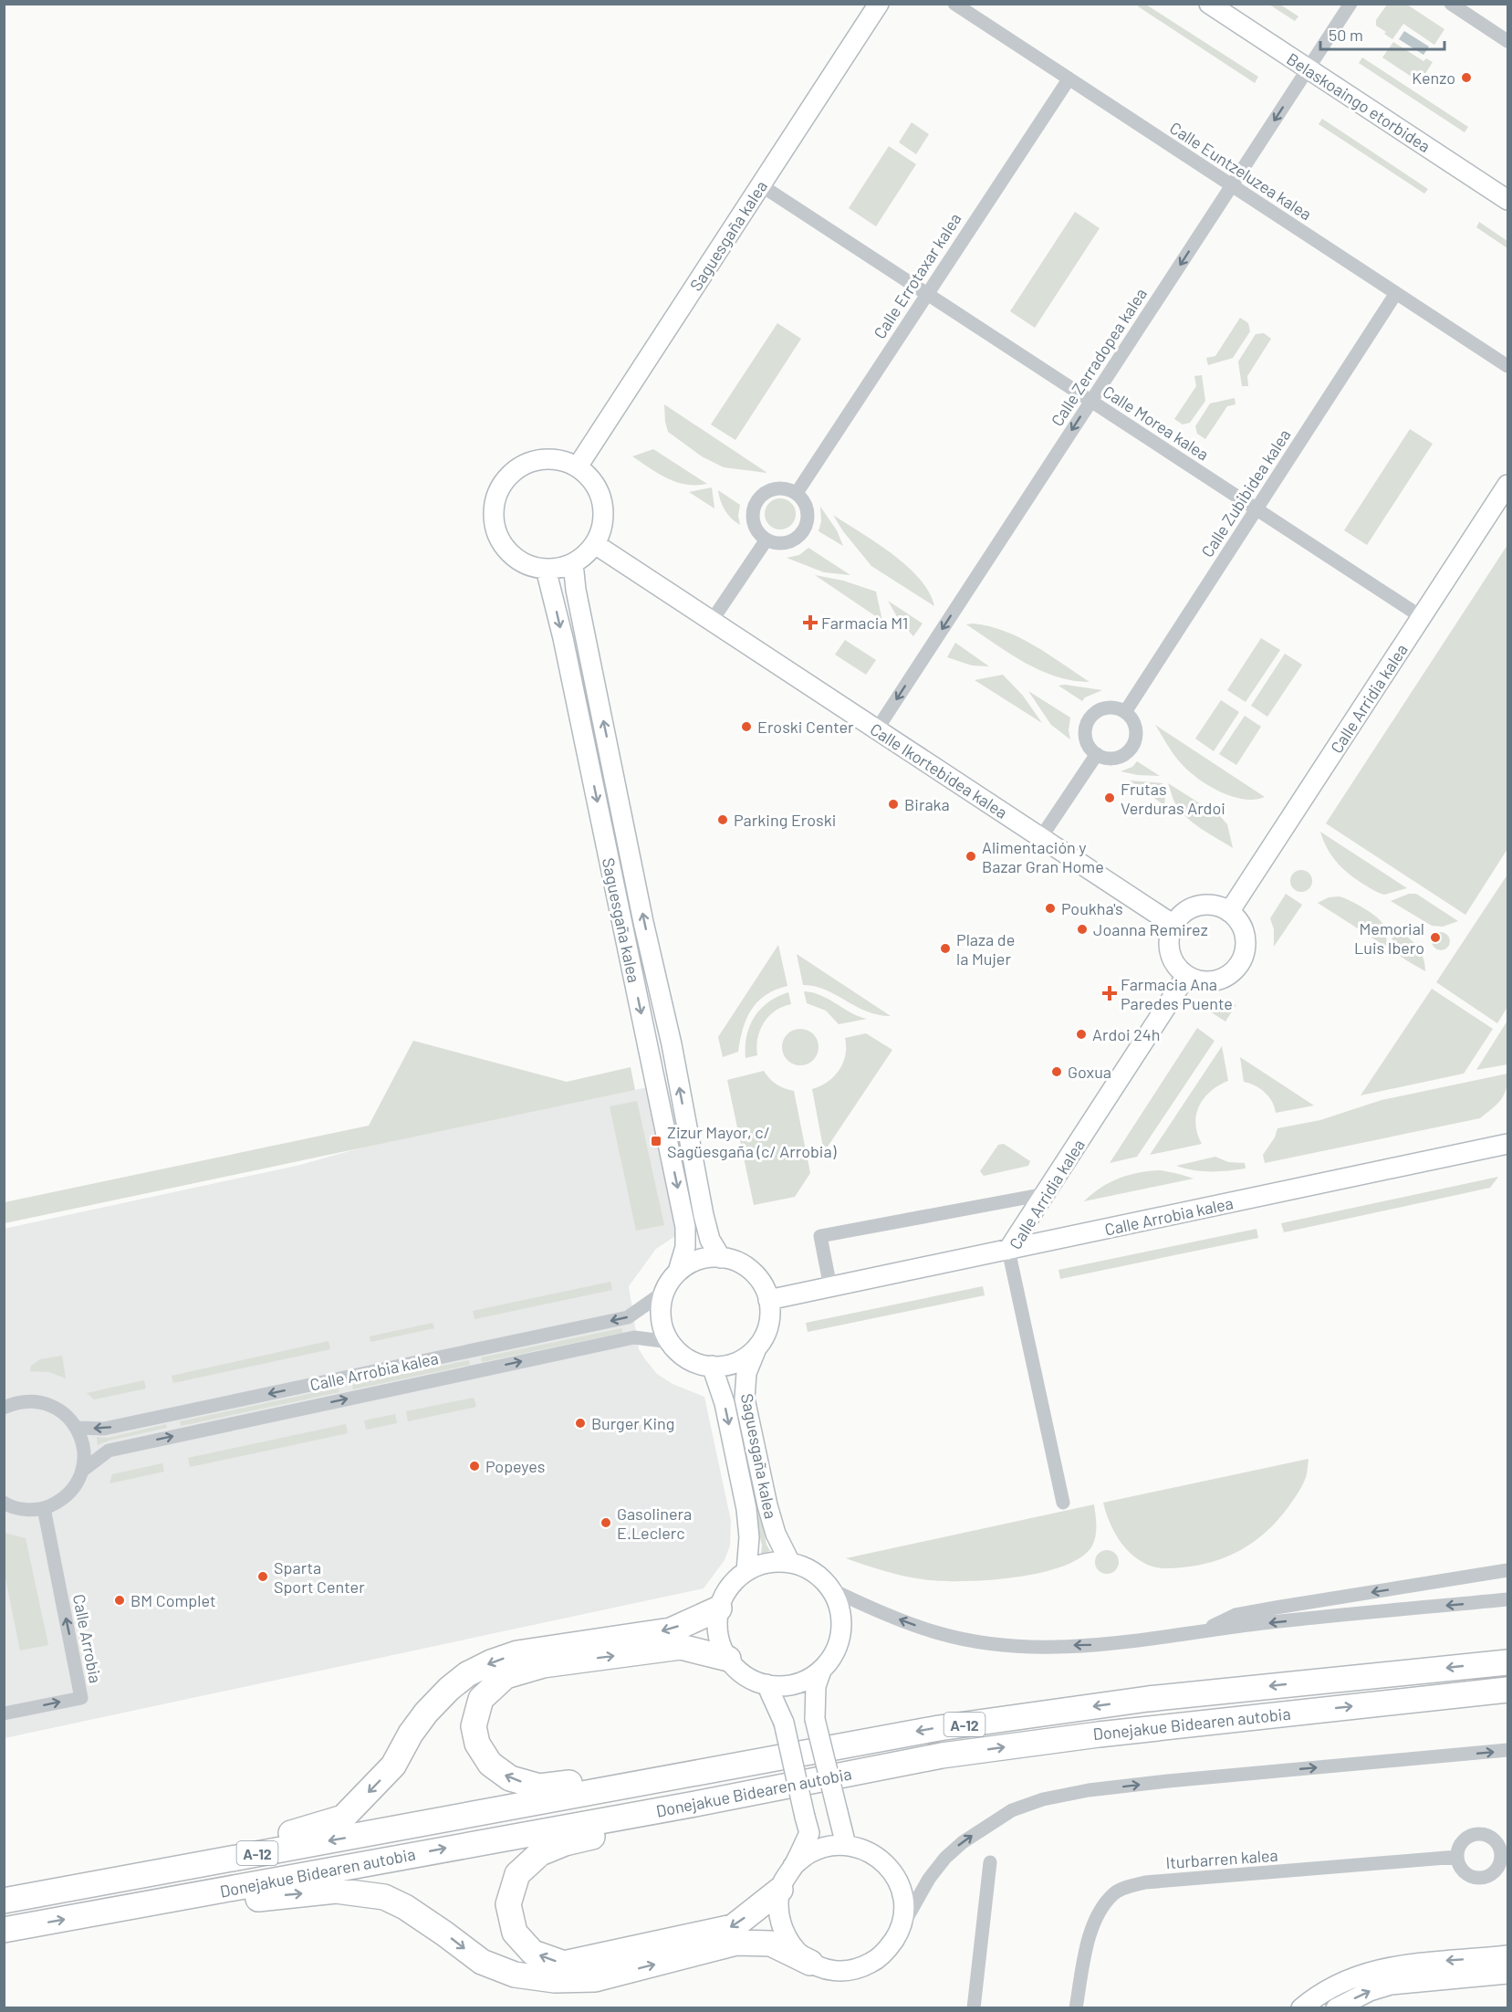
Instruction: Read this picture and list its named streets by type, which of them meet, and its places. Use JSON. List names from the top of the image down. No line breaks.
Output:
{"streets":{"highway":["Donejakue Bidearen autobia","A-12"],"street":["Belaskoaingo etorbidea","Calle Euntzeluzea kalea","Saguesgaña kalea","Calle Errotaxar kalea","Calle Zerradopea kalea","Calle Morea kalea","Calle Zubibidea kalea","Calle Arridia kalea","Calle Ikortebidea kalea","Calle Arrobia kalea","Calle Arrobia","Iturbarren kalea"]},"crossings":[["Belaskoaingo etorbidea","Calle Zerradopea kalea"],["Calle Euntzeluzea kalea","Calle Errotaxar kalea"],["Calle Euntzeluzea kalea","Calle Zerradopea kalea"],["Calle Euntzeluzea kalea","Calle Zubibidea kalea"],["Saguesgaña kalea","Calle Morea kalea"],["Saguesgaña kalea","Calle Ikortebidea kalea"],["Saguesgaña kalea","Calle Arrobia kalea"],["Calle Errotaxar kalea","Calle Morea kalea"],["Calle Zerradopea kalea","Calle Morea kalea"],["Calle Zerradopea kalea","Calle Ikortebidea kalea"],["Calle Morea kalea","Calle Zubibidea kalea"],["Calle Morea kalea","Calle Arridia kalea"],["Calle Arridia kalea","Calle Ikortebidea kalea"],["Calle Arridia kalea","Calle Arrobia kalea"]],"one_way":["Calle Zerradopea kalea"],"places":{"other":["Kenzo","Eroski Center","Frutas Verduras Ardoi","Biraka","Parking Eroski","Alimentación y Bazar Gran Home","Poukha's","Joanna Remirez","Memorial Luis Ibero","Plaza de la Mujer","Ardoi 24h","Goxua","Burger King","Popeyes","Gasolinera E.Leclerc","Sparta Sport Center","BM Complet"],"health":["Farmacia M1","Farmacia Ana Paredes Puente"],"transit":["Zizur Mayor, c/ Sagüesgaña (c/ Arrobia)"]},"scale_bar":"50 m"}
